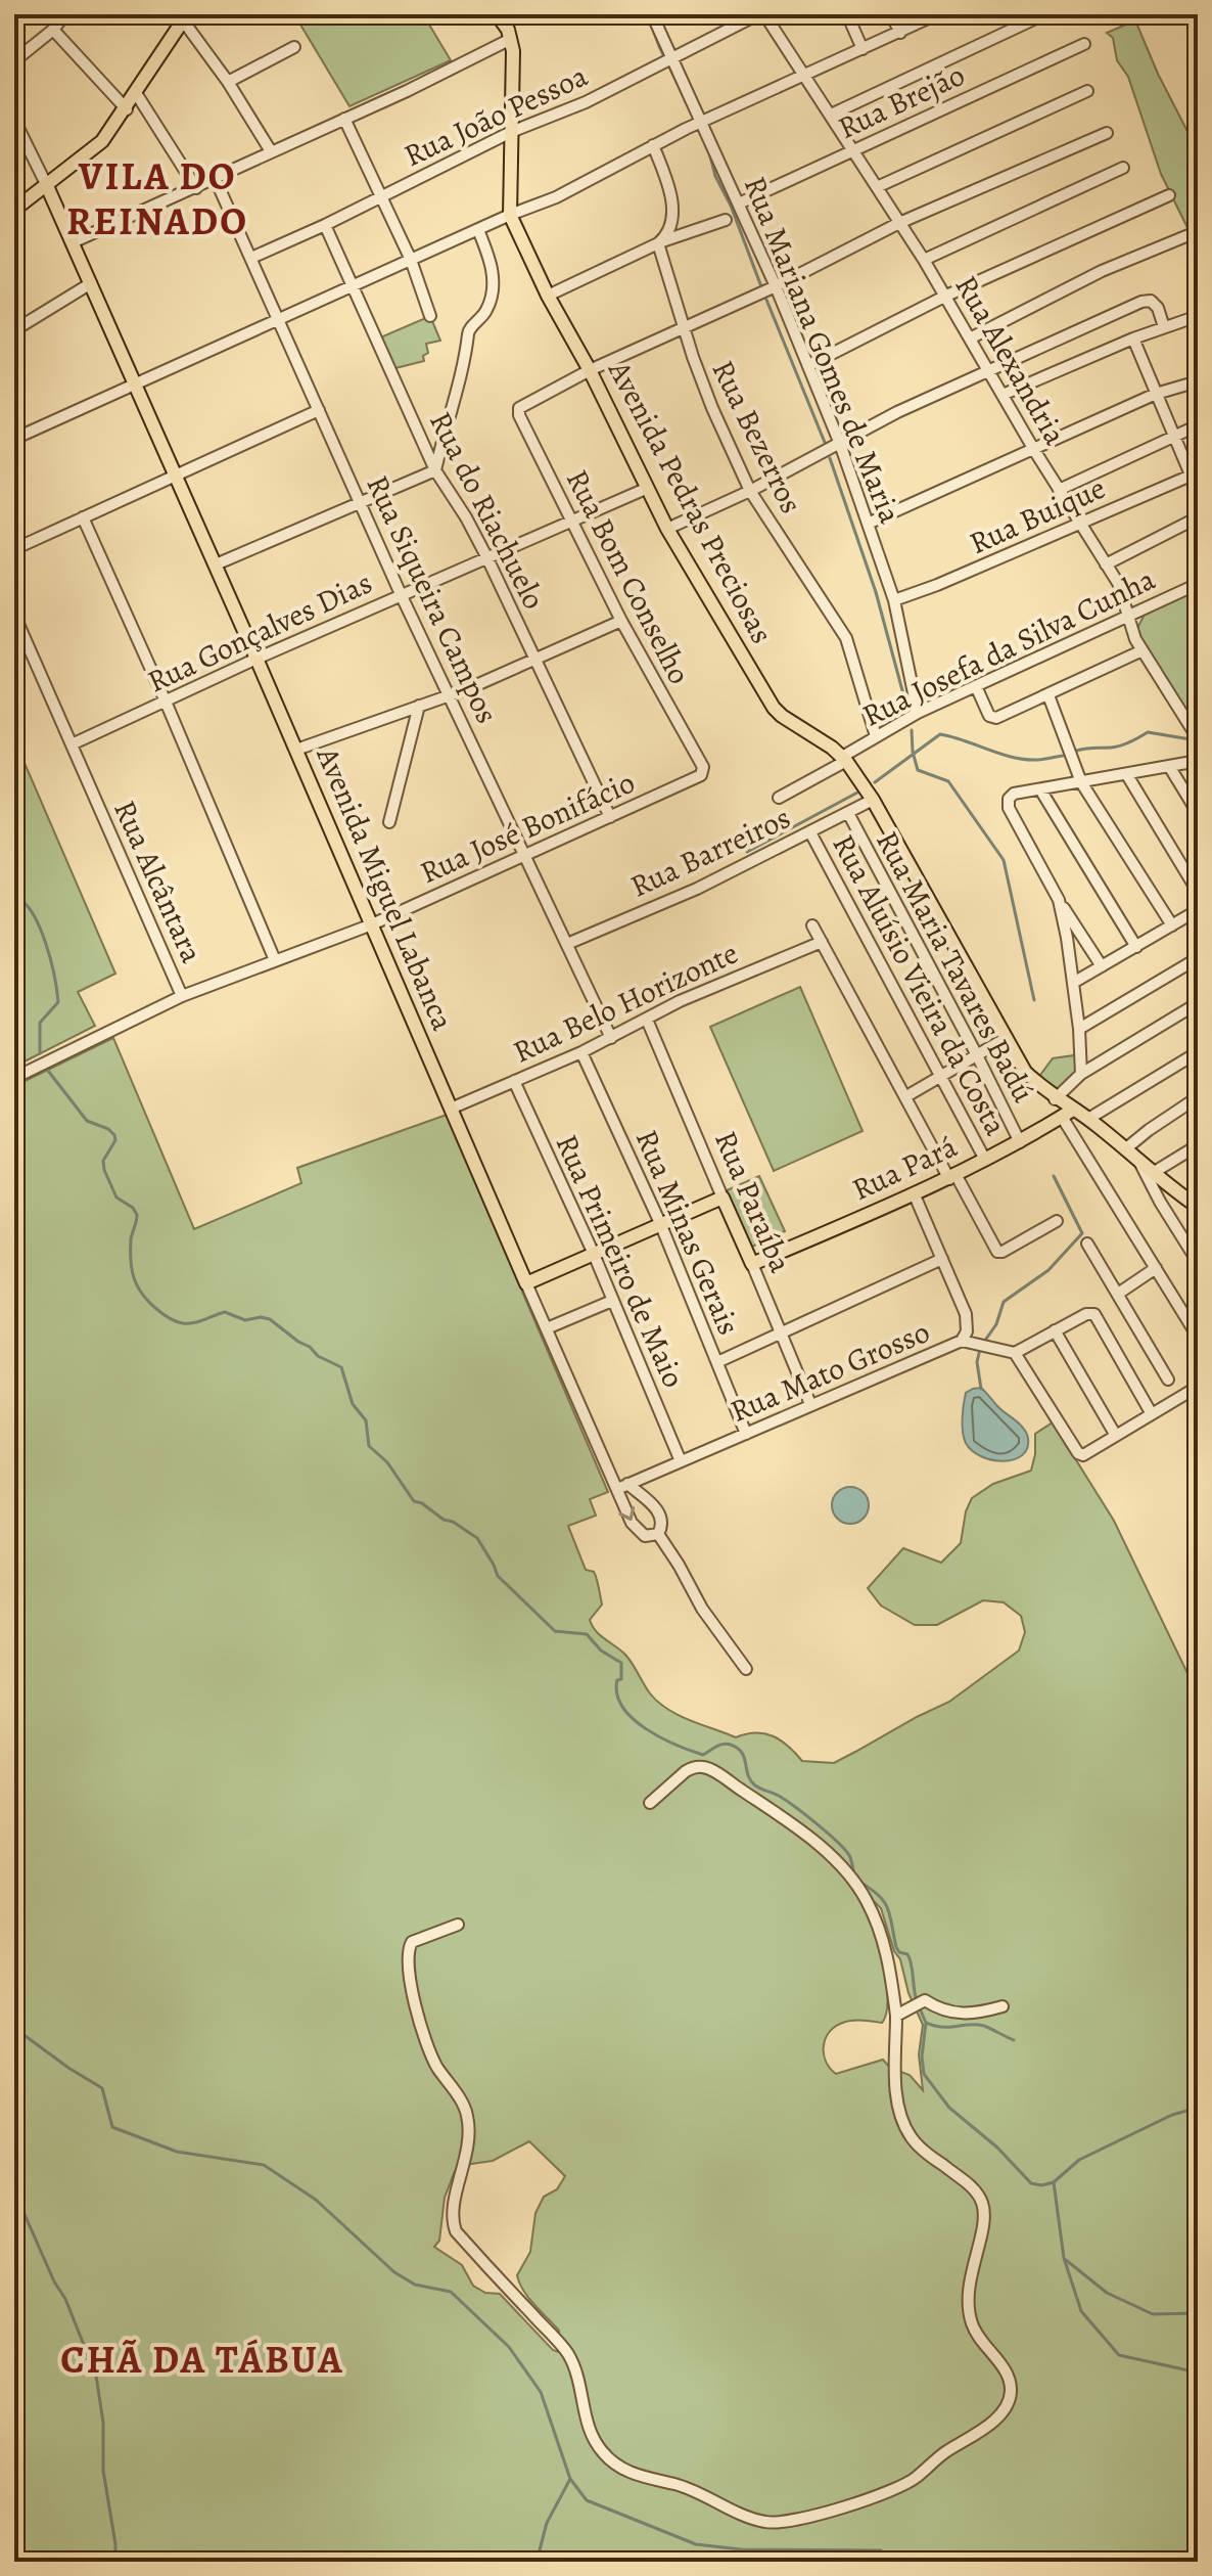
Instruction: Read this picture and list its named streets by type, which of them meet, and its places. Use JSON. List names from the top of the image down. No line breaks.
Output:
{"streets":{"main road":["Avenida Pedras Preciosas","Avenida Miguel Labanca","Rua Pará","Rua Paraíba"],"street":["Rua Brejão","Rua João Pessoa","Rua Mariana Gomes de Maria","Rua Alexandria","Rua Bezerros","Rua do Riachuelo","Rua Buique","Rua Bom Conselho","Rua Siqueira Campos","Rua Gonçalves Dias","Rua Josefa da Silva Cunha","Rua José Bonifácio","Rua Barreiros","Rua Alcântara","Rua Maria Tavares Badú","Rua Aluísio Vieira da Costa","Rua Belo Horizonte","Rua Minas Gerais","Rua Primeiro de Maio","Rua Mato Grosso"]},"crossings":[["Rua Brejão","Rua Mariana Gomes de Maria"],["Rua Brejão","Rua Alexandria"],["Rua João Pessoa","Rua Mariana Gomes de Maria"],["Rua João Pessoa","Rua do Riachuelo"],["Rua João Pessoa","Rua Siqueira Campos"],["Rua Mariana Gomes de Maria","Rua Buique"],["Rua Mariana Gomes de Maria","Rua Josefa da Silva Cunha"],["Rua Alexandria","Rua Buique"],["Rua Alexandria","Rua Josefa da Silva Cunha"],["Rua Bezerros","Rua Josefa da Silva Cunha"],["Avenida Pedras Preciosas","Rua Bom Conselho"],["Avenida Pedras Preciosas","Rua Gonçalves Dias"],["Avenida Pedras Preciosas","Rua Josefa da Silva Cunha"],["Avenida Pedras Preciosas","Rua Barreiros"],["Avenida Pedras Preciosas","Rua Pará"],["Rua do Riachuelo","Rua Gonçalves Dias"],["Rua do Riachuelo","Rua José Bonifácio"],["Rua Bom Conselho","Rua Gonçalves Dias"],["Rua Bom Conselho","Rua José Bonifácio"],["Rua Siqueira Campos","Rua Gonçalves Dias"],["Rua Siqueira Campos","Rua José Bonifácio"],["Rua Siqueira Campos","Rua Barreiros"],["Rua Siqueira Campos","Rua Belo Horizonte"],["Rua Gonçalves Dias","Rua Alcântara"],["Rua Gonçalves Dias","Avenida Miguel Labanca"],["Rua José Bonifácio","Rua Alcântara"],["Rua José Bonifácio","Avenida Miguel Labanca"],["Rua Barreiros","Rua Maria Tavares Badú"],["Rua Barreiros","Rua Aluísio Vieira da Costa"],["Avenida Miguel Labanca","Rua Belo Horizonte"],["Avenida Miguel Labanca","Rua Mato Grosso"],["Rua Maria Tavares Badú","Rua Pará"],["Rua Aluísio Vieira da Costa","Rua Pará"],["Rua Belo Horizonte","Rua Paraíba"],["Rua Belo Horizonte","Rua Minas Gerais"],["Rua Belo Horizonte","Rua Primeiro de Maio"],["Rua Pará","Rua Paraíba"],["Rua Pará","Rua Mato Grosso"],["Rua Paraíba","Rua Mato Grosso"],["Rua Minas Gerais","Rua Mato Grosso"],["Rua Primeiro de Maio","Rua Mato Grosso"]],"districts":["VILA DO REINADO","CHÃ DA TÁBUA"]}
